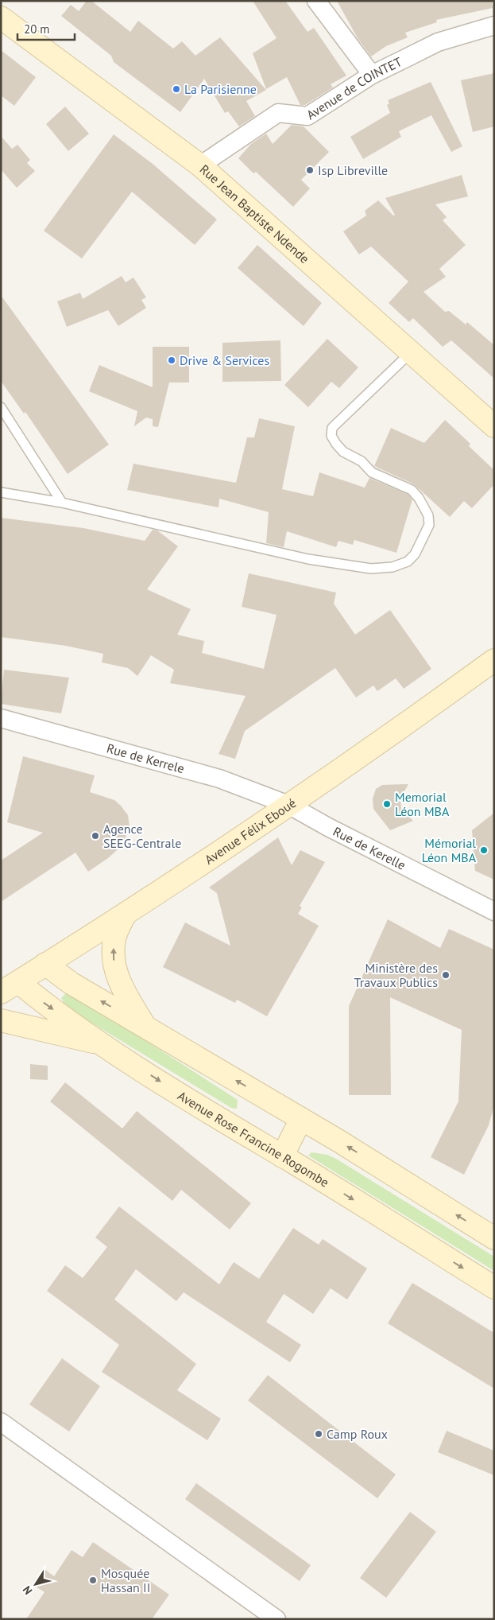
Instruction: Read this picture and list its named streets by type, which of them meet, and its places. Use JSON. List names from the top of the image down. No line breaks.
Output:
{"streets":{"main road":["Rue Jean Baptiste Ndende","Avenue Félix Eboué","Avenue Rose Francine Rogombe"],"street":["Avenue de COINTET","Rue de Kerrele","Rue de Kerelle"]},"crossings":[["Avenue de COINTET","Rue Jean Baptiste Ndende"],["Rue de Kerrele","Avenue Félix Eboué"],["Rue de Kerrele","Rue de Kerelle"],["Avenue Félix Eboué","Rue de Kerelle"],["Avenue Félix Eboué","Avenue Rose Francine Rogombe"]],"places":["La Parisienne","Isp Libreville","Drive & Services","Memorial Léon MBA","Agence SEEG-Centrale","Mémorial Léon MBA","Ministère des Travaux Publics","Camp Roux","Mosquée Hassan II"],"scale_bar":"20 m","north":"bottom left"}
